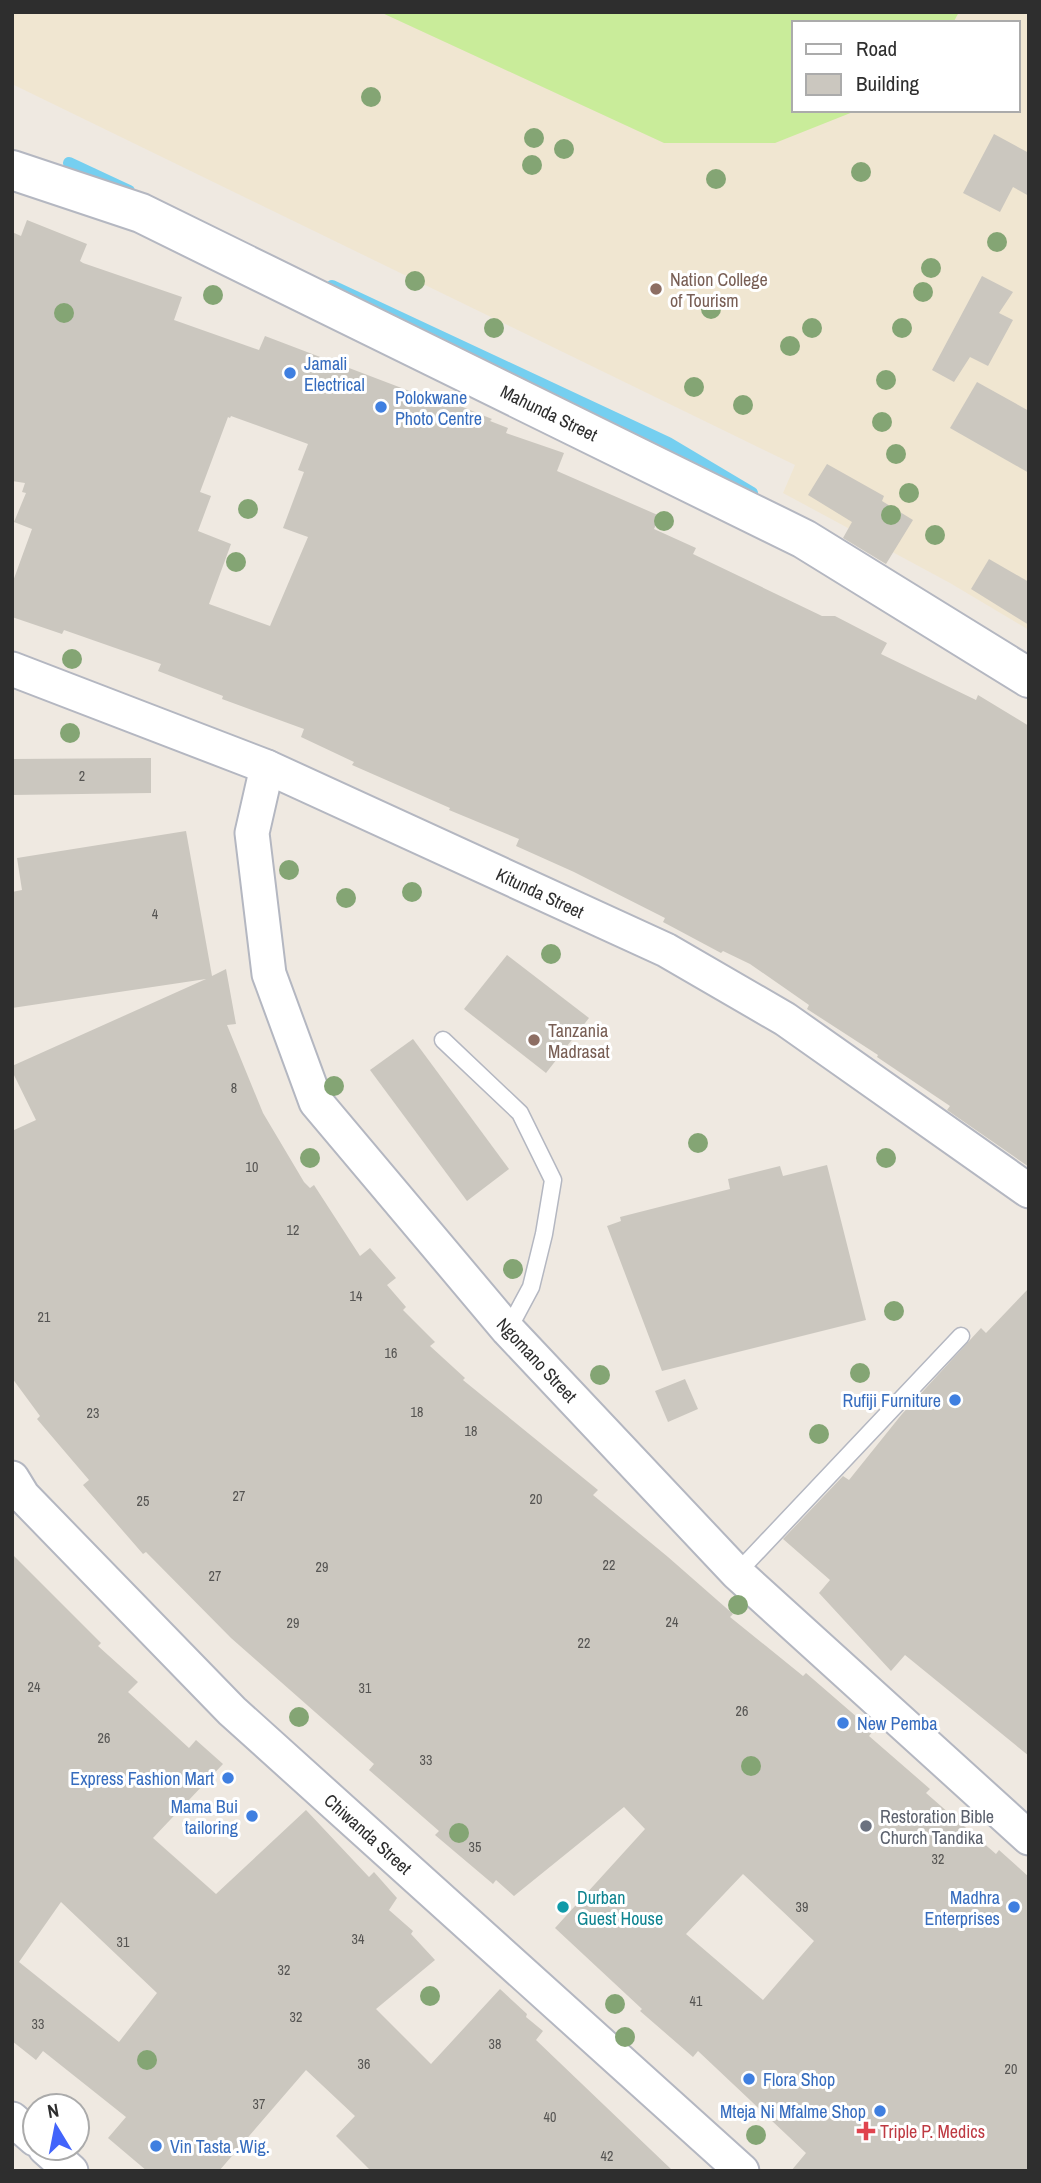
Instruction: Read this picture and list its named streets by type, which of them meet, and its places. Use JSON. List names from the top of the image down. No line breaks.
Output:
{"streets":{"street":["Mahunda Street","Kitunda Street","Ngomano Street","Chiwanda Street"]},"crossings":[["Kitunda Street","Ngomano Street"]],"places":{"other":["Nation College of Tourism","Jamali Electrical","Polokwane Photo Centre","Tanzania Madrasat","Rufiji Furniture","New Pemba","Express Fashion Mart","Mama Bui tailoring","Restoration Bible Church Tandika","Durban Guest House","Madhra Enterprises","Flora Shop","Mteja Ni Mfalme Shop","Vin Tasta .Wig."],"health":["Triple P. Medics"]},"house_numbers":["2","4","8","10","12","14","21","16","18","23","18","27","20","25","22","29","27","24","29","22","24","31","26","26","33","35","32","39","34","31","32","41","32","33","38","36","20","37","40","42"],"legend":["Road","Building"],"north":"top"}
